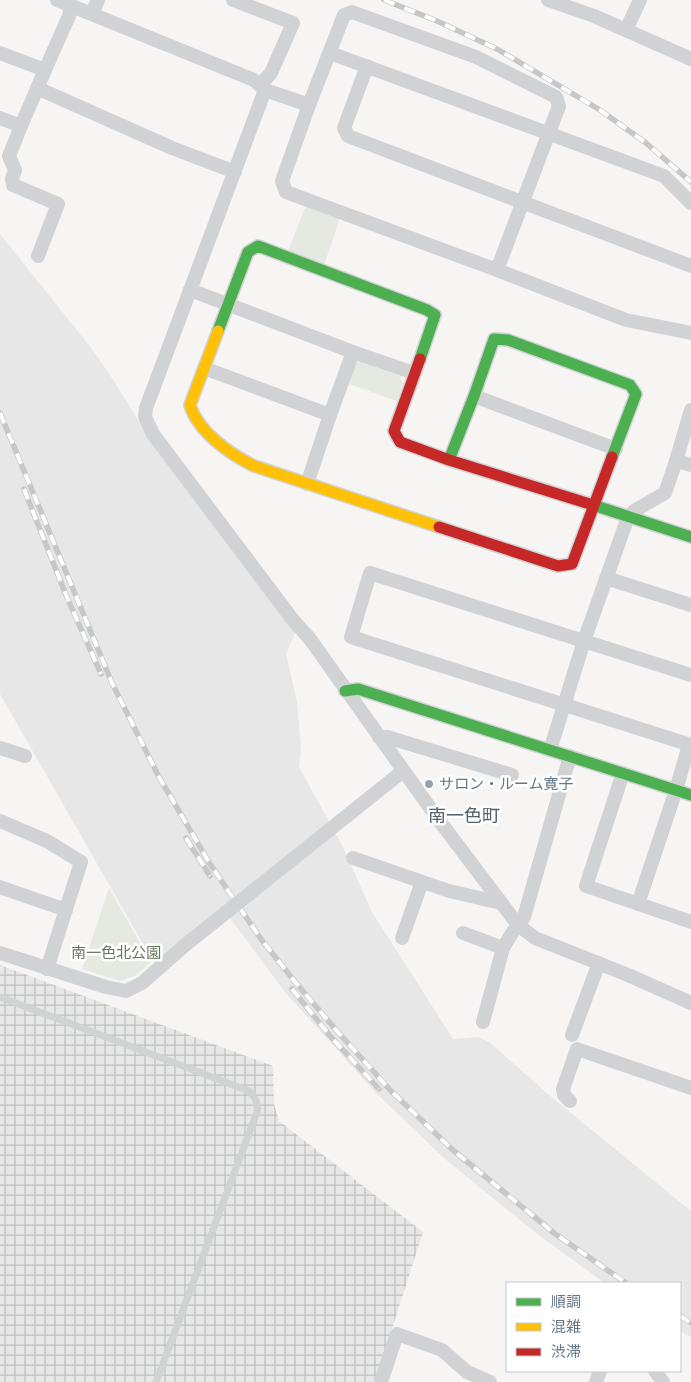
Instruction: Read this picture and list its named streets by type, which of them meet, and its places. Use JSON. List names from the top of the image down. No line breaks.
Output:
{"districts":["南一色町"],"parks":["南一色北公園"],"places":["サロン・ルーム寛子"],"legend":["順調","混雑","渋滞"]}
